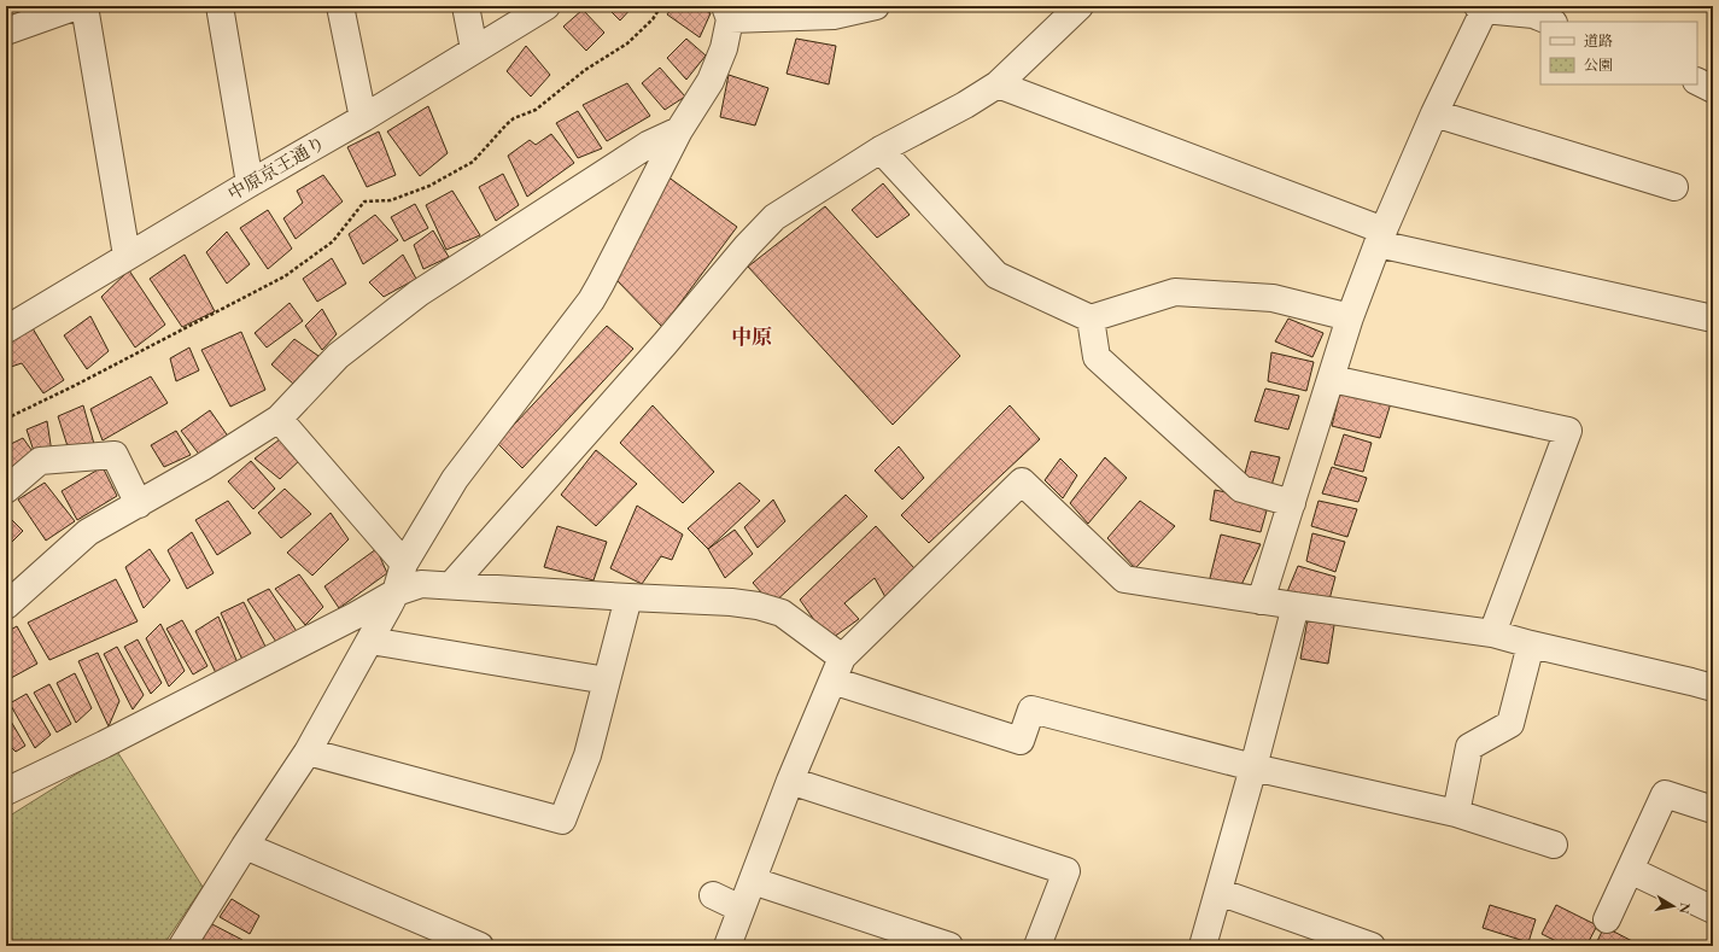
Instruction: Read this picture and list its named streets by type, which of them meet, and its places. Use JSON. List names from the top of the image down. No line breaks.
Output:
{"streets":{"street":["中原京王通り"]},"districts":["中原"],"legend":["道路","公園"],"north":"right"}
